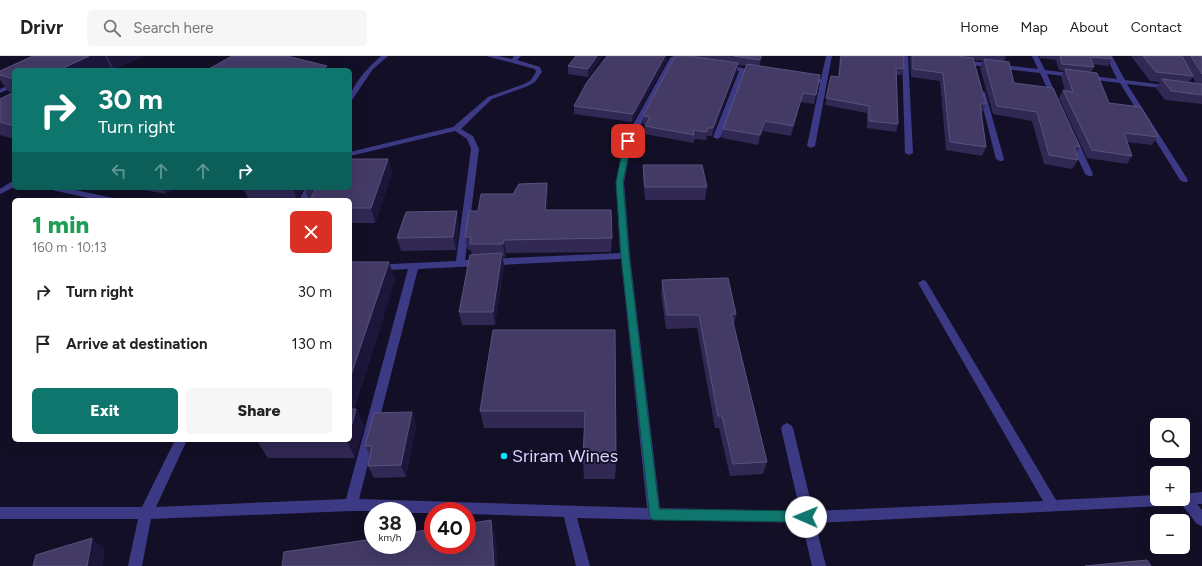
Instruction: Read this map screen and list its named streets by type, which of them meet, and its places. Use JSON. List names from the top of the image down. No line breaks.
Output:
{"places":["Sriram Wines"],"page":{"header":"Drivr","search":"Search here","nav":["Home","Map","About","Contact"],"turn":["30 m","Turn right"],"heading":["1 min","160 m · 10:13"],"list":[{"name":"Turn right","value":"30 m"},{"name":"Arrive at destination","value":"130 m"}],"buttons":["Exit","Share"],"map_buttons":["+","−"],"speed":"38 km/h","limit":"40"}}
